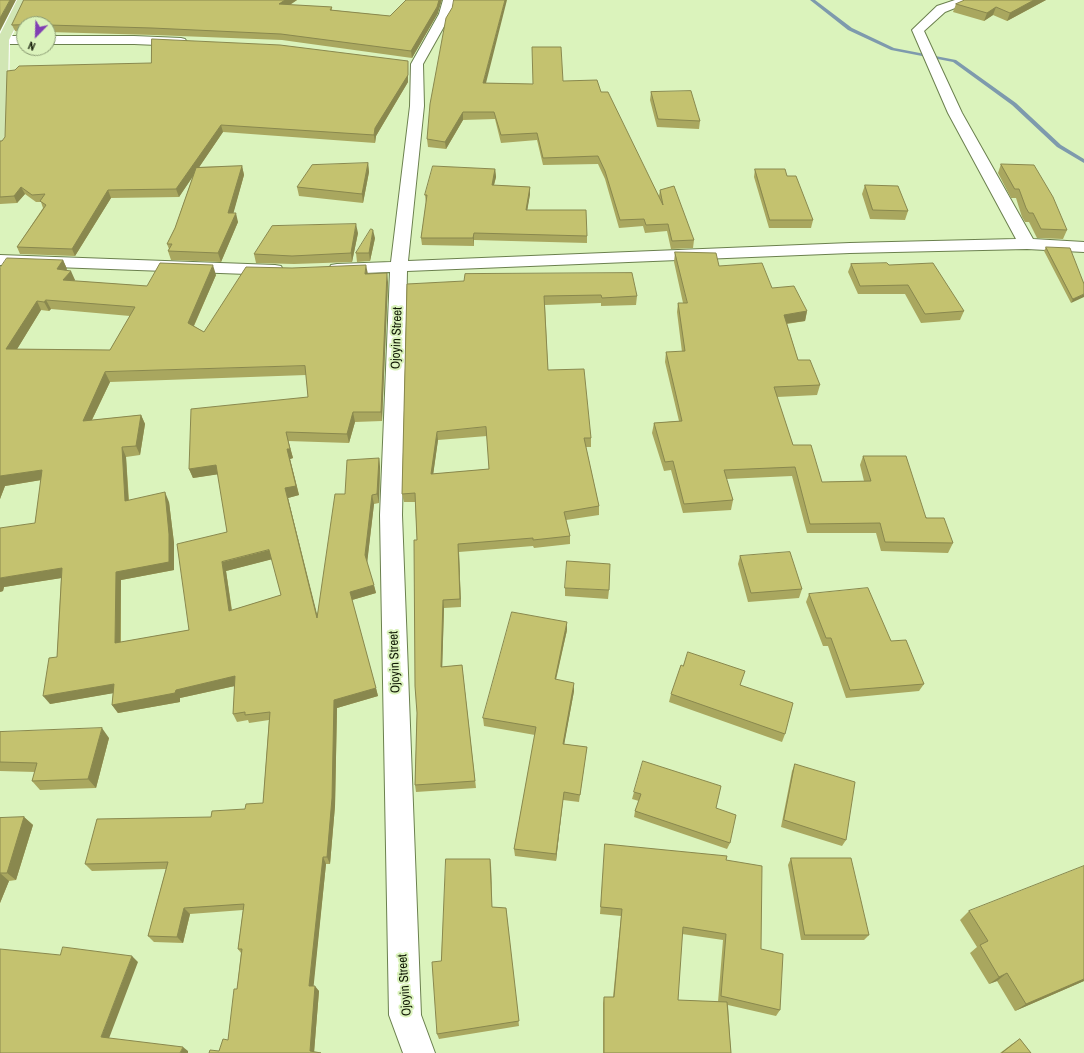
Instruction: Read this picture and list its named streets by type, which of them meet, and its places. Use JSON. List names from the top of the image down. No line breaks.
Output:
{"streets":{"street":["Ojoyin Street"]},"north":"bottom left"}
